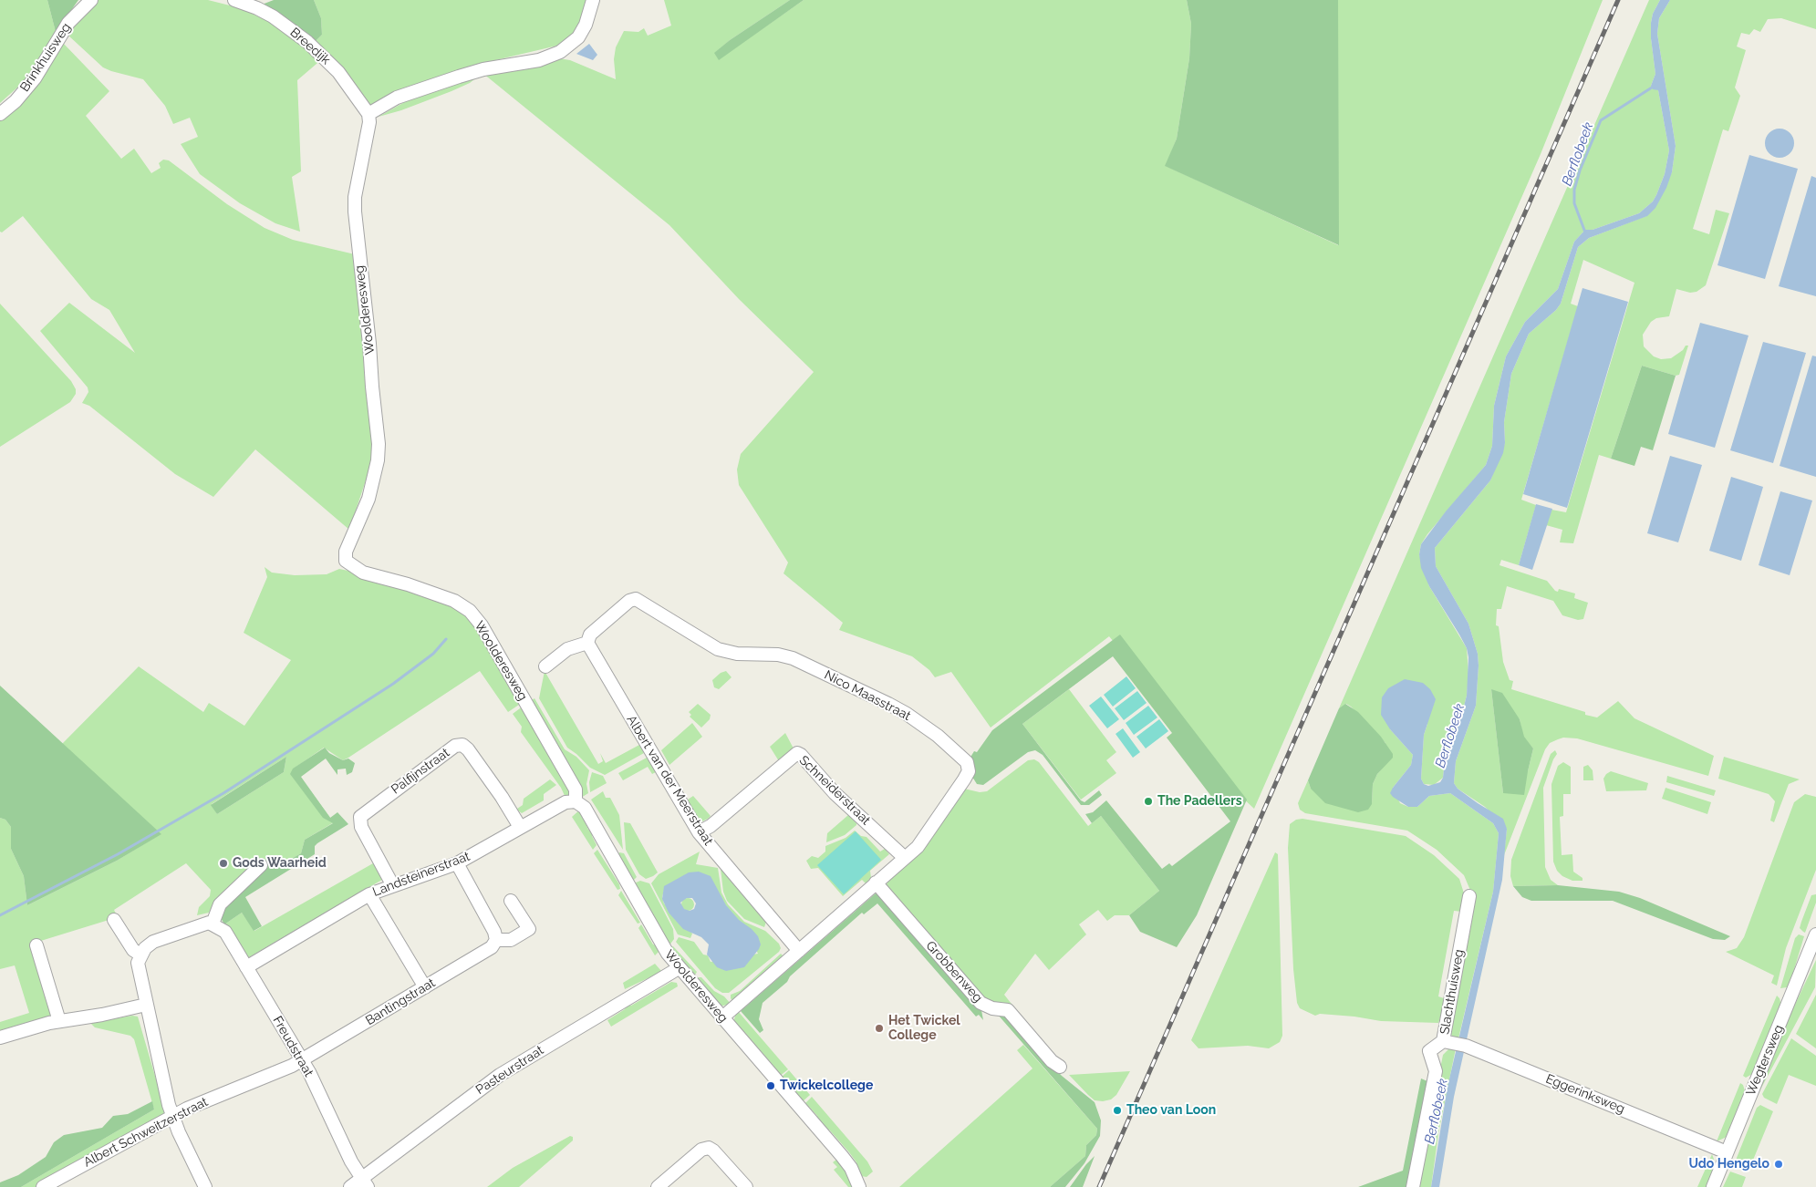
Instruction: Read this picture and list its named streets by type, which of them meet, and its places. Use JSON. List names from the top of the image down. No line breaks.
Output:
{"streets":{"street":["Breedijk","Brinkhuisweg","Woolderesweg","Nico Maasstraat","Palfijnstraat","Albert van der Meerstraat","Schneiderstraat","Landsteinerstraat","Grobbenweg","Slachthuisweg","Bantingstraat","Freudstraat","Wegtersweg","Pasteurstraat","Eggerinksweg","Albert Schweitzerstraat"]},"crossings":[["Breedijk","Woolderesweg"],["Woolderesweg","Nico Maasstraat"],["Woolderesweg","Landsteinerstraat"],["Woolderesweg","Pasteurstraat"],["Nico Maasstraat","Albert van der Meerstraat"],["Nico Maasstraat","Schneiderstraat"],["Nico Maasstraat","Grobbenweg"],["Palfijnstraat","Landsteinerstraat"],["Albert van der Meerstraat","Schneiderstraat"],["Landsteinerstraat","Freudstraat"],["Slachthuisweg","Eggerinksweg"],["Bantingstraat","Freudstraat"],["Bantingstraat","Albert Schweitzerstraat"],["Freudstraat","Pasteurstraat"],["Freudstraat","Albert Schweitzerstraat"],["Wegtersweg","Eggerinksweg"]],"water":["Berflobeek"],"places":["The Padellers","Gods Waarheid","Het Twickel College","Twickelcollege","Theo van Loon","Udo Hengelo"]}
